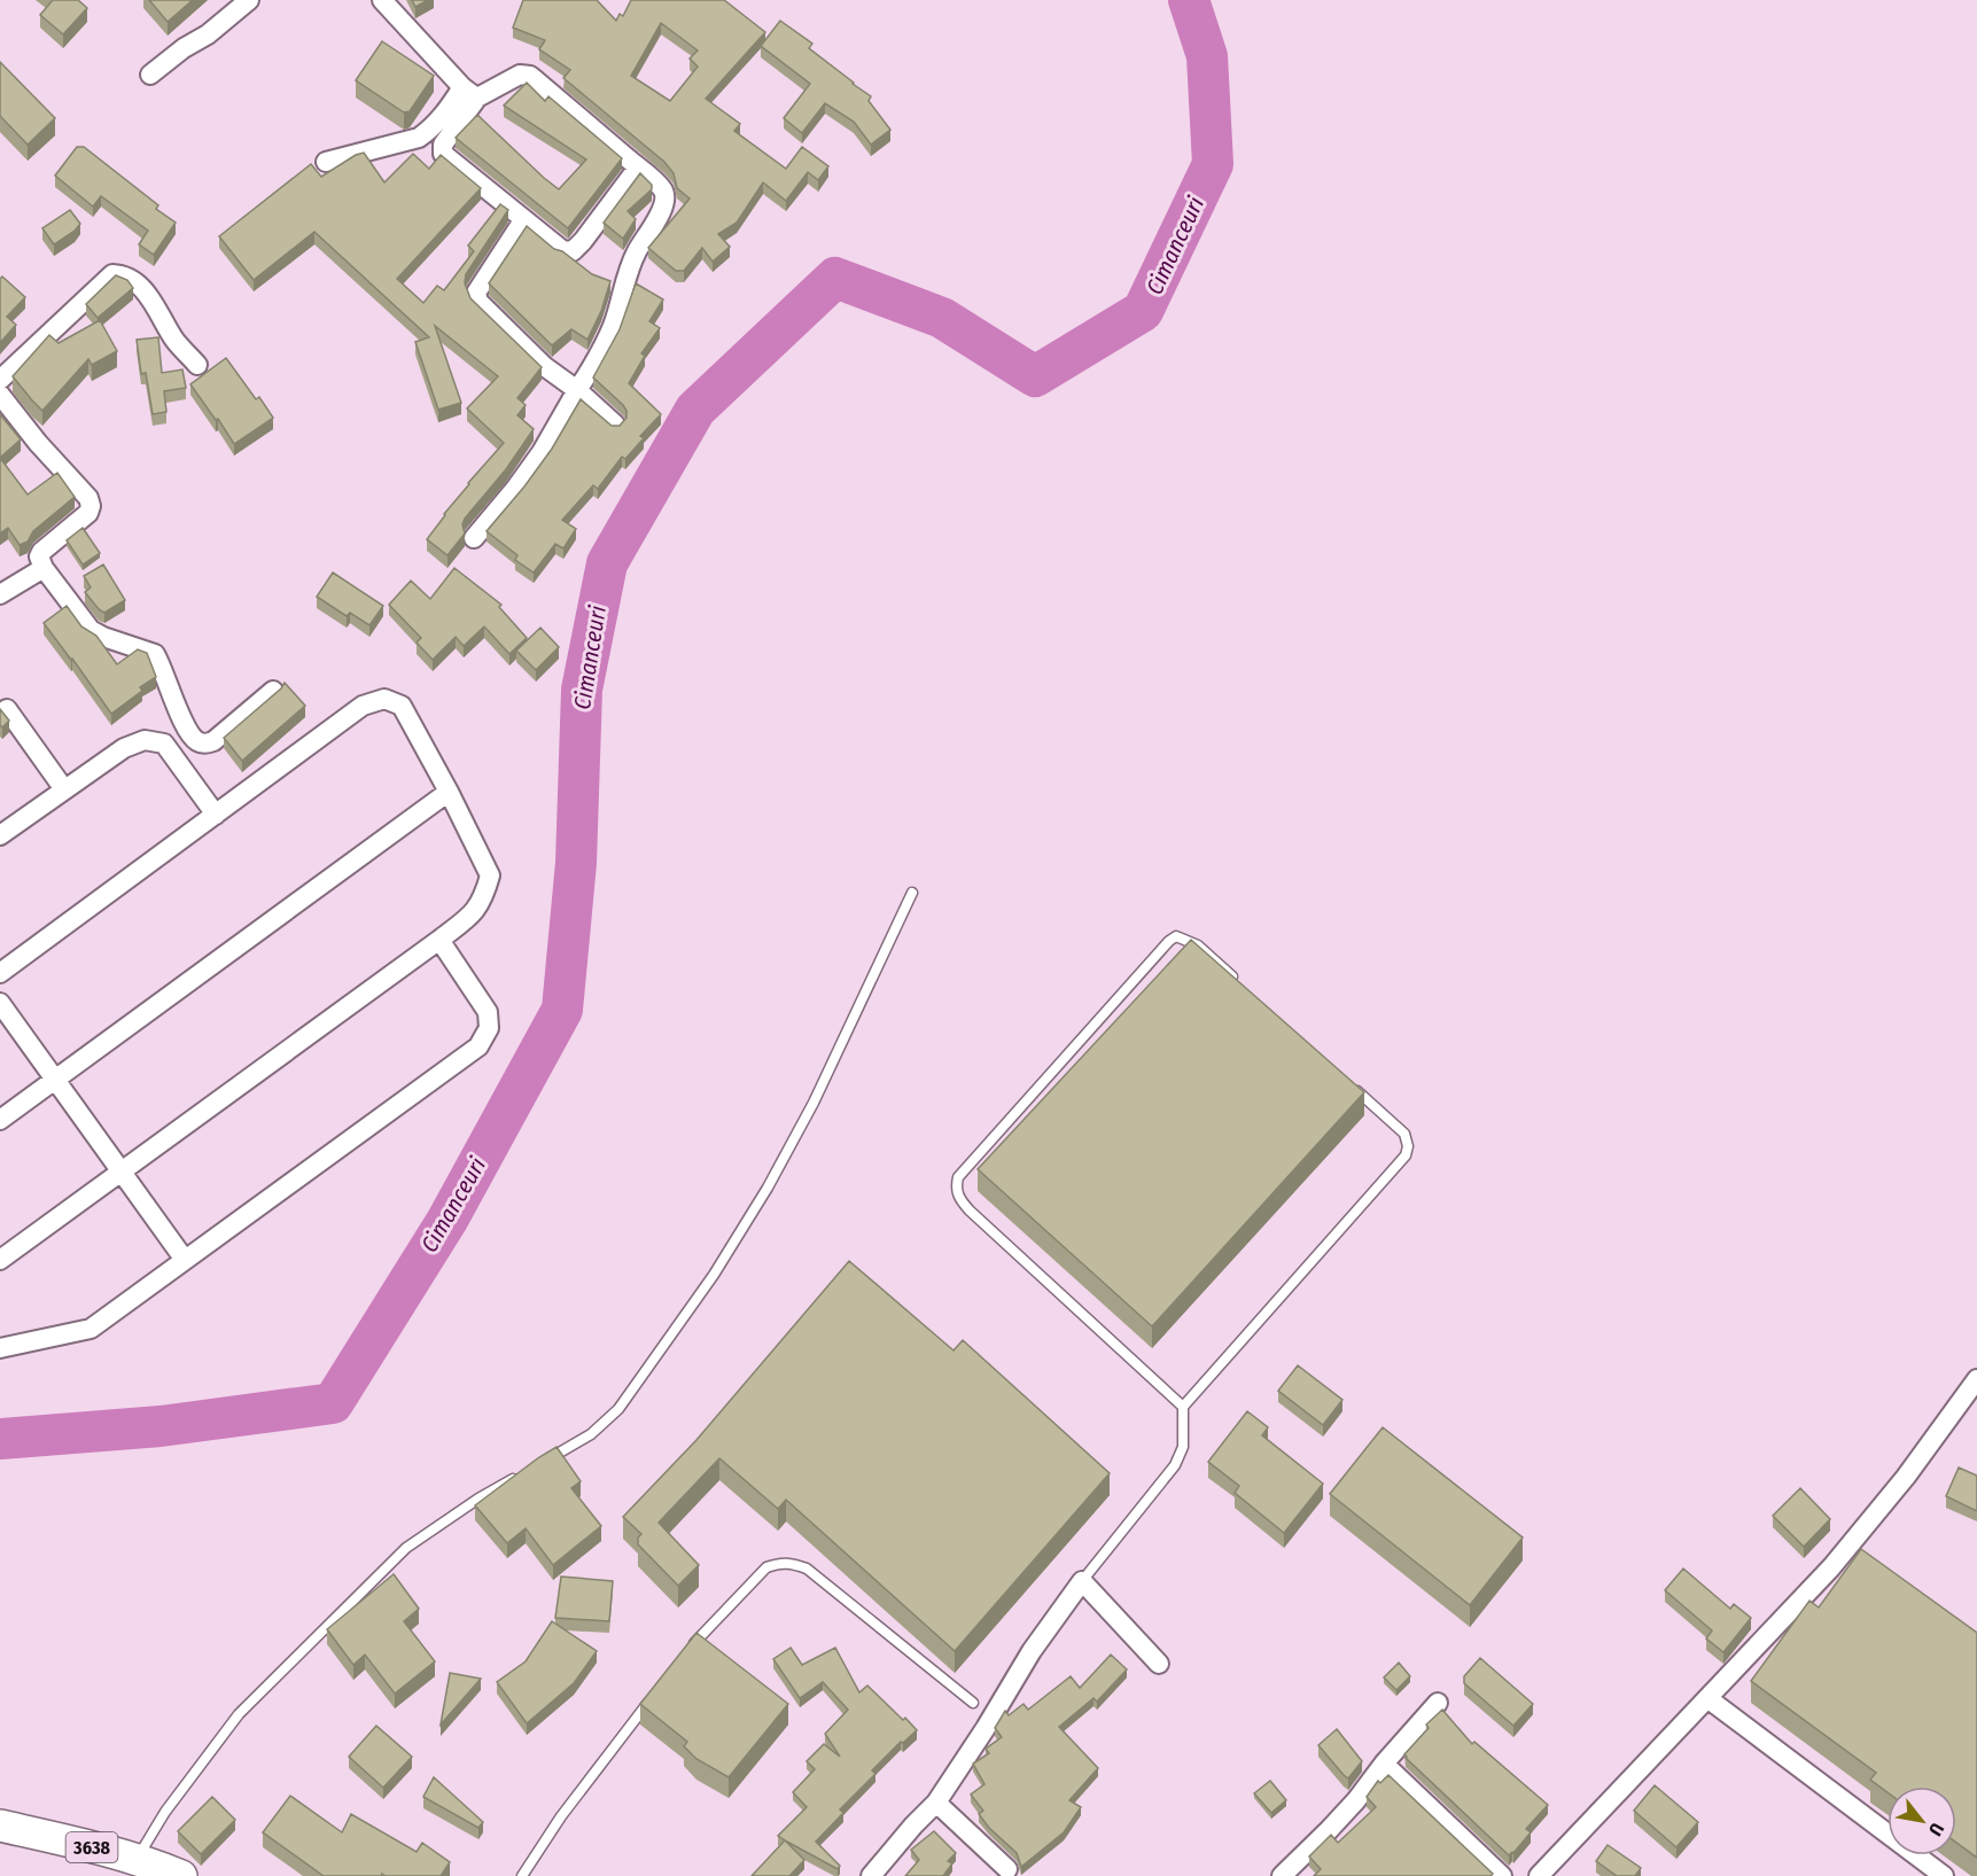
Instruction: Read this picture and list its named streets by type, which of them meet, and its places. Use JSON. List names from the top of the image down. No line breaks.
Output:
{"streets":{"main road":["3638"]},"water":["Cimanceuri"],"north":"bottom right"}
